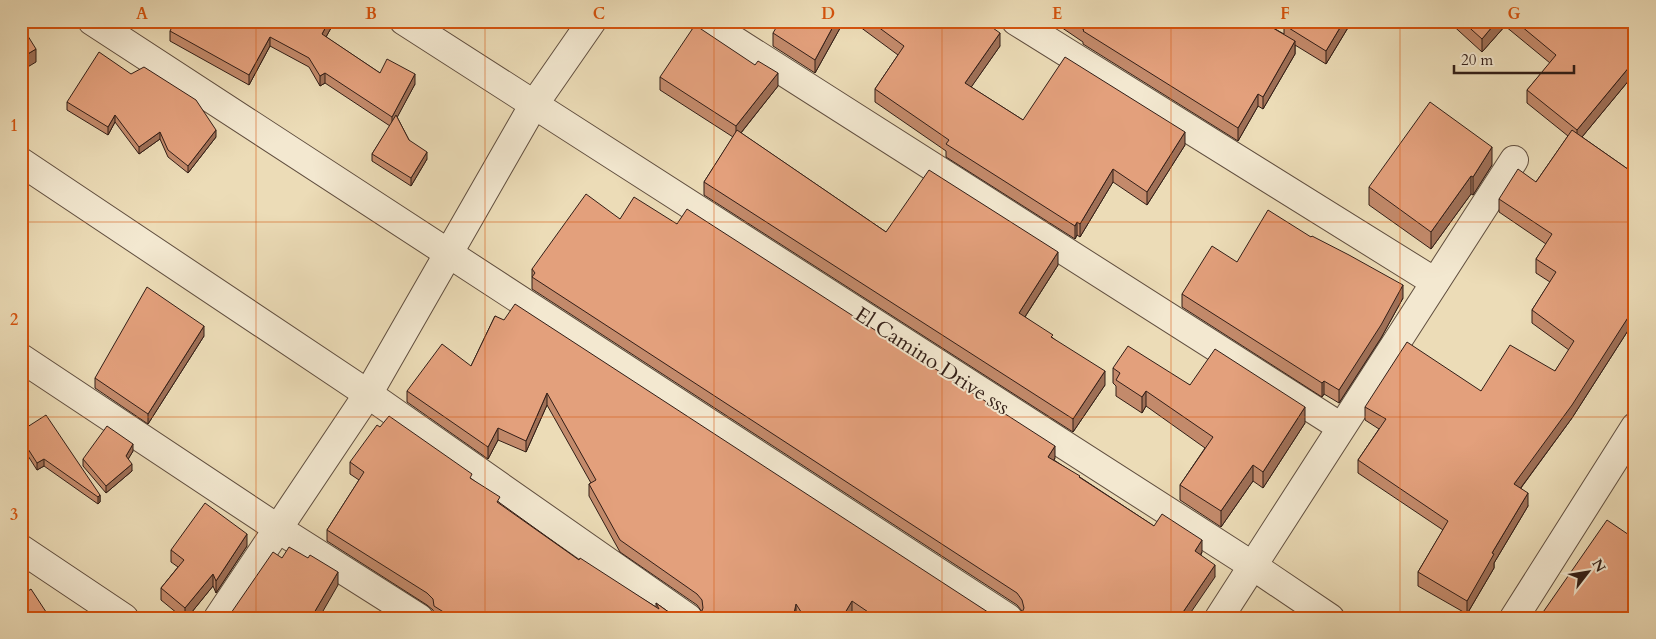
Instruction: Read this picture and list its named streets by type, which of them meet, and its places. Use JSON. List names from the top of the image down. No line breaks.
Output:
{"streets":{"street":["El Camino Drive sss"]},"scale_bar":"20 m","north":"top right","grid":{"columns":["A","B","C","D","E","F","G"],"rows":["1","2","3"]}}
